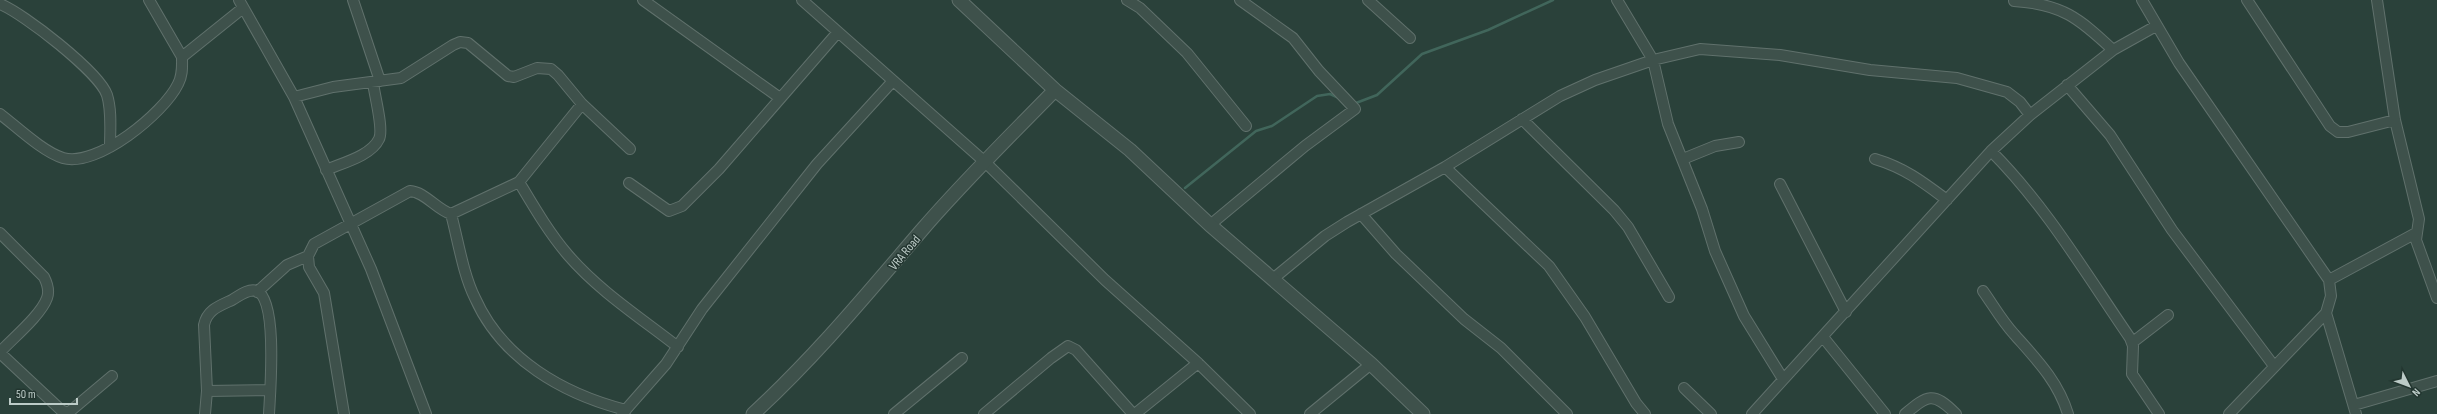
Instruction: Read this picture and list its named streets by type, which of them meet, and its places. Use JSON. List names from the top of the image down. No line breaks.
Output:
{"streets":{"street":["VRA Road"]},"scale_bar":"50 m","north":"bottom right"}
